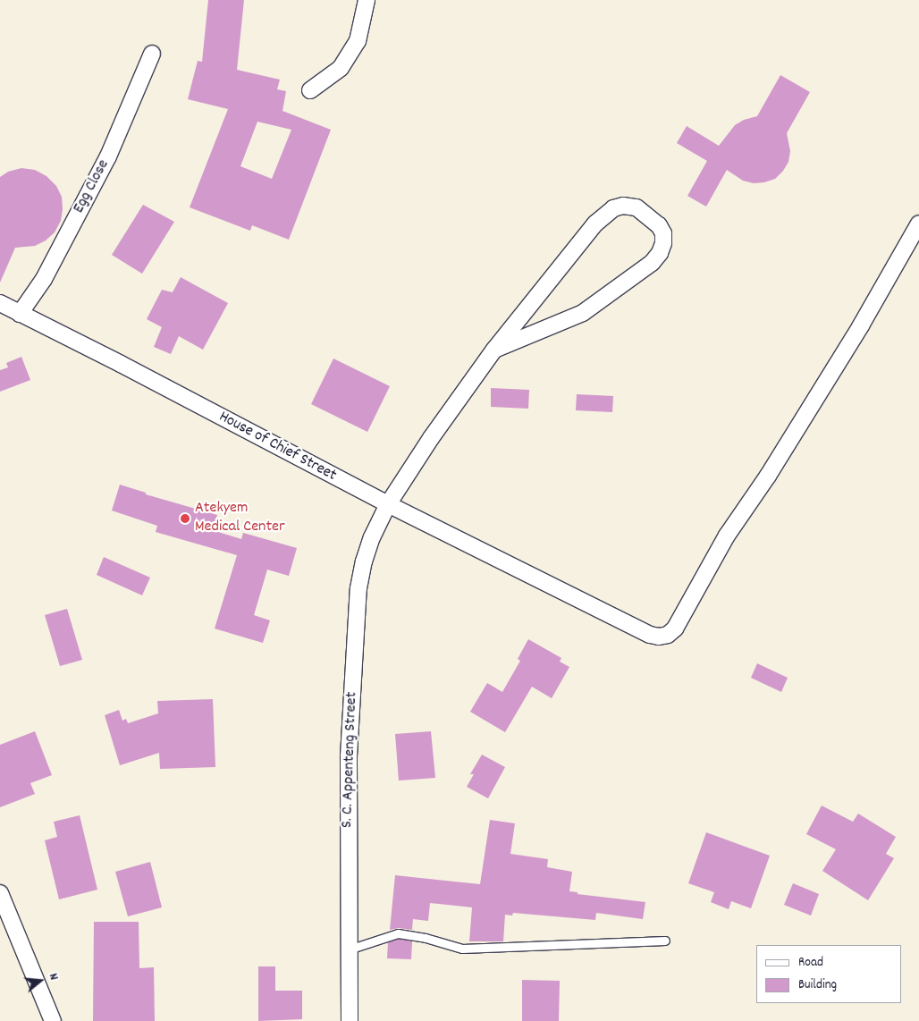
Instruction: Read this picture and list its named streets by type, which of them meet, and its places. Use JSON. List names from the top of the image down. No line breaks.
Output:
{"streets":{"street":["Egg Close","House of Chief Street","S. C. Appenteng Street"]},"crossings":[["Egg Close","House of Chief Street"],["House of Chief Street","S. C. Appenteng Street"]],"places":["Atekyem Medical Center"],"legend":["Road","Building"],"north":"right"}
